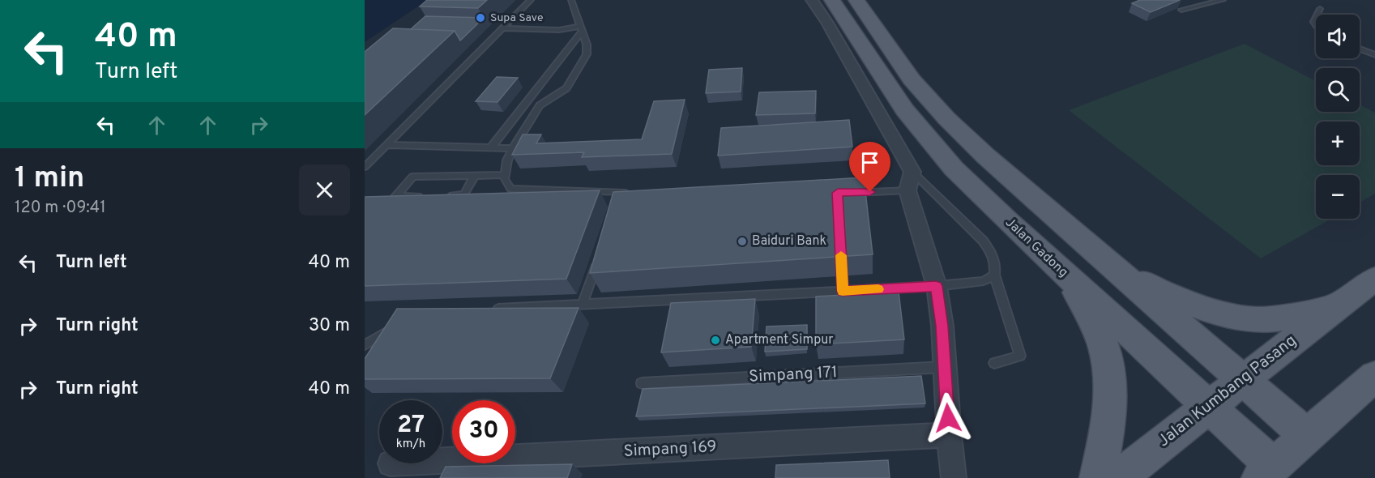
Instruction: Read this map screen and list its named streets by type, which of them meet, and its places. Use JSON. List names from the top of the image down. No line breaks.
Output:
{"streets":{"main road":["Jalan Gadong","Jalan Kumbang Pasang"],"street":["Simpang 169"],"lane":["Simpang 171"]},"crossings":[["Jalan Gadong","Jalan Kumbang Pasang"]],"places":["Supa Save","Baiduri Bank","Apartment Simpur"],"page":{"turn":["40 m","Turn left"],"map_buttons":["+","−"],"heading":["1 min","120 m · 09:41"],"list":[{"name":"Turn left","value":"40 m"},{"name":"Turn right","value":"30 m"},{"name":"Turn right","value":"40 m"}],"speed":"27 km/h","limit":"30"}}
